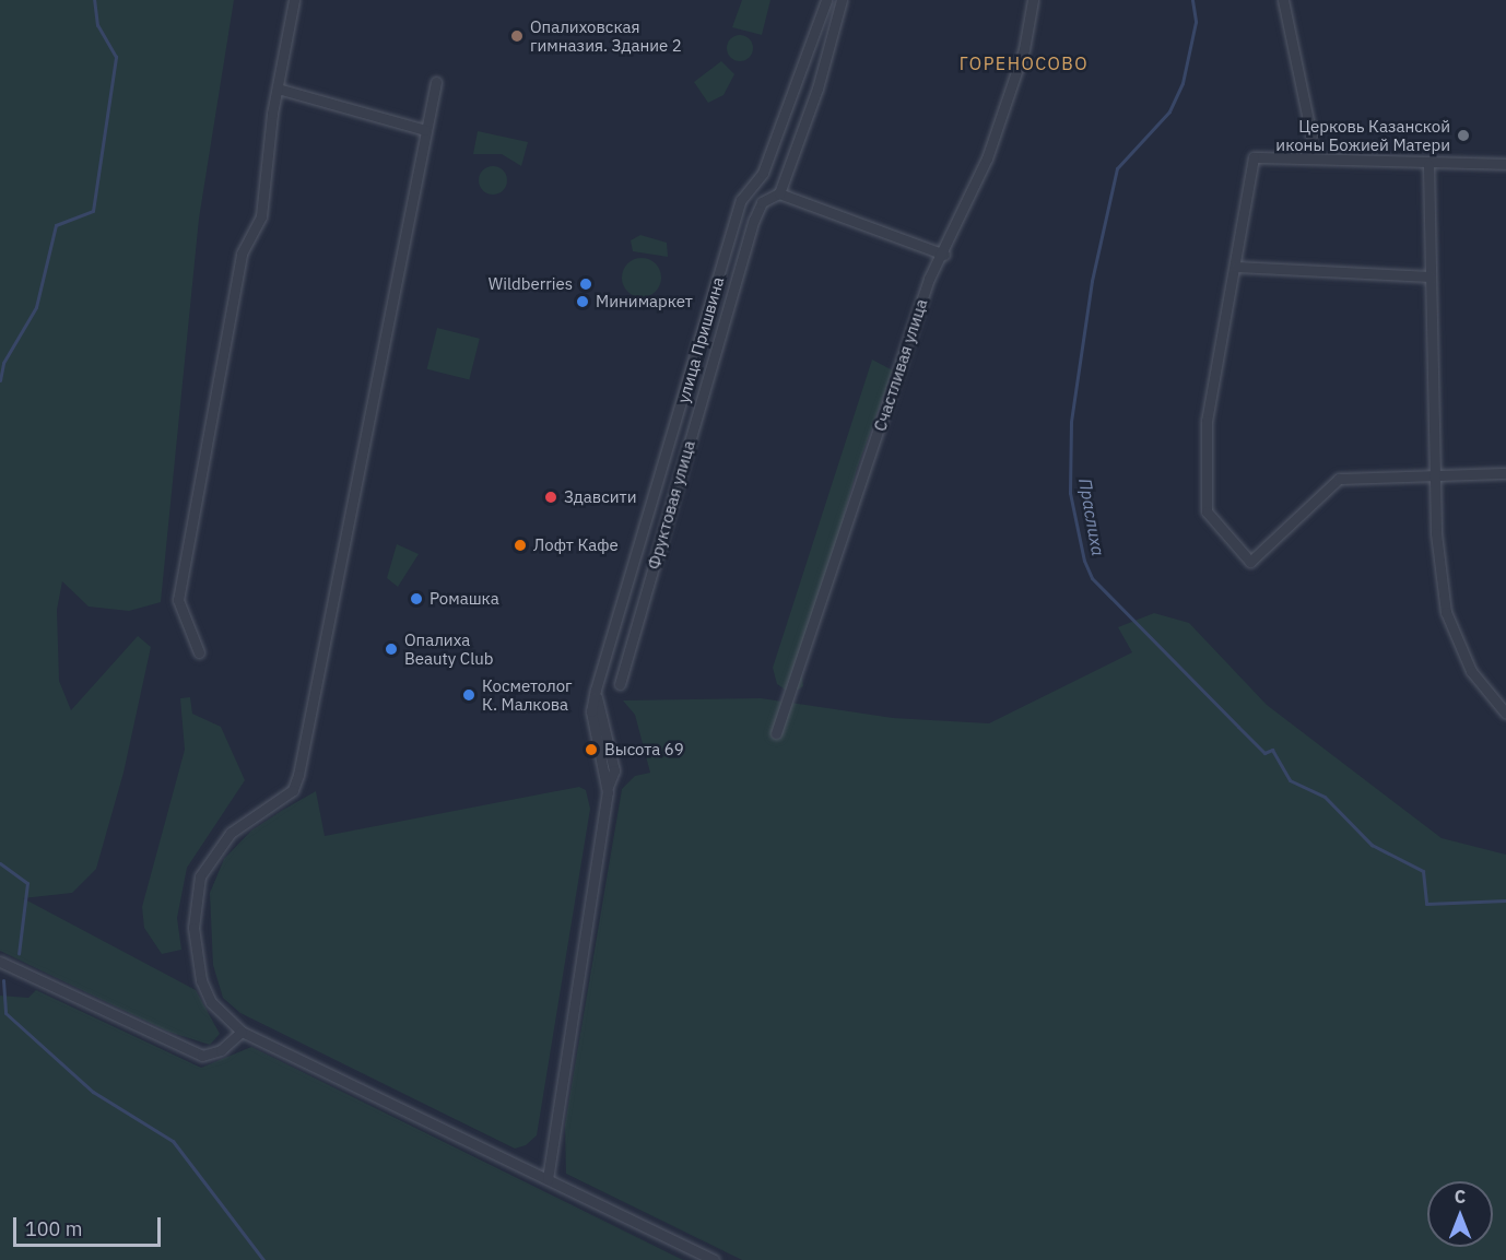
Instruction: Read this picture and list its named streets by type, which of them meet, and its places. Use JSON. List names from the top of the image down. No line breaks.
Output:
{"streets":{"street":["улица Пришвина","Счастливая улица","Фруктовая улица"]},"districts":["ГОРЕНОСОВО"],"water":["Праслиха"],"places":["Опалиховская гимназия. Здание 2","Церковь Казанской иконы Божией Матери","Wildberries","Минимаркет","Здавсити","Лофт Кафе","Ромашка","Опалиха Beauty Club","Косметолог К. Малкова","Высота 69"],"scale_bar":"100 m","north":"top"}
